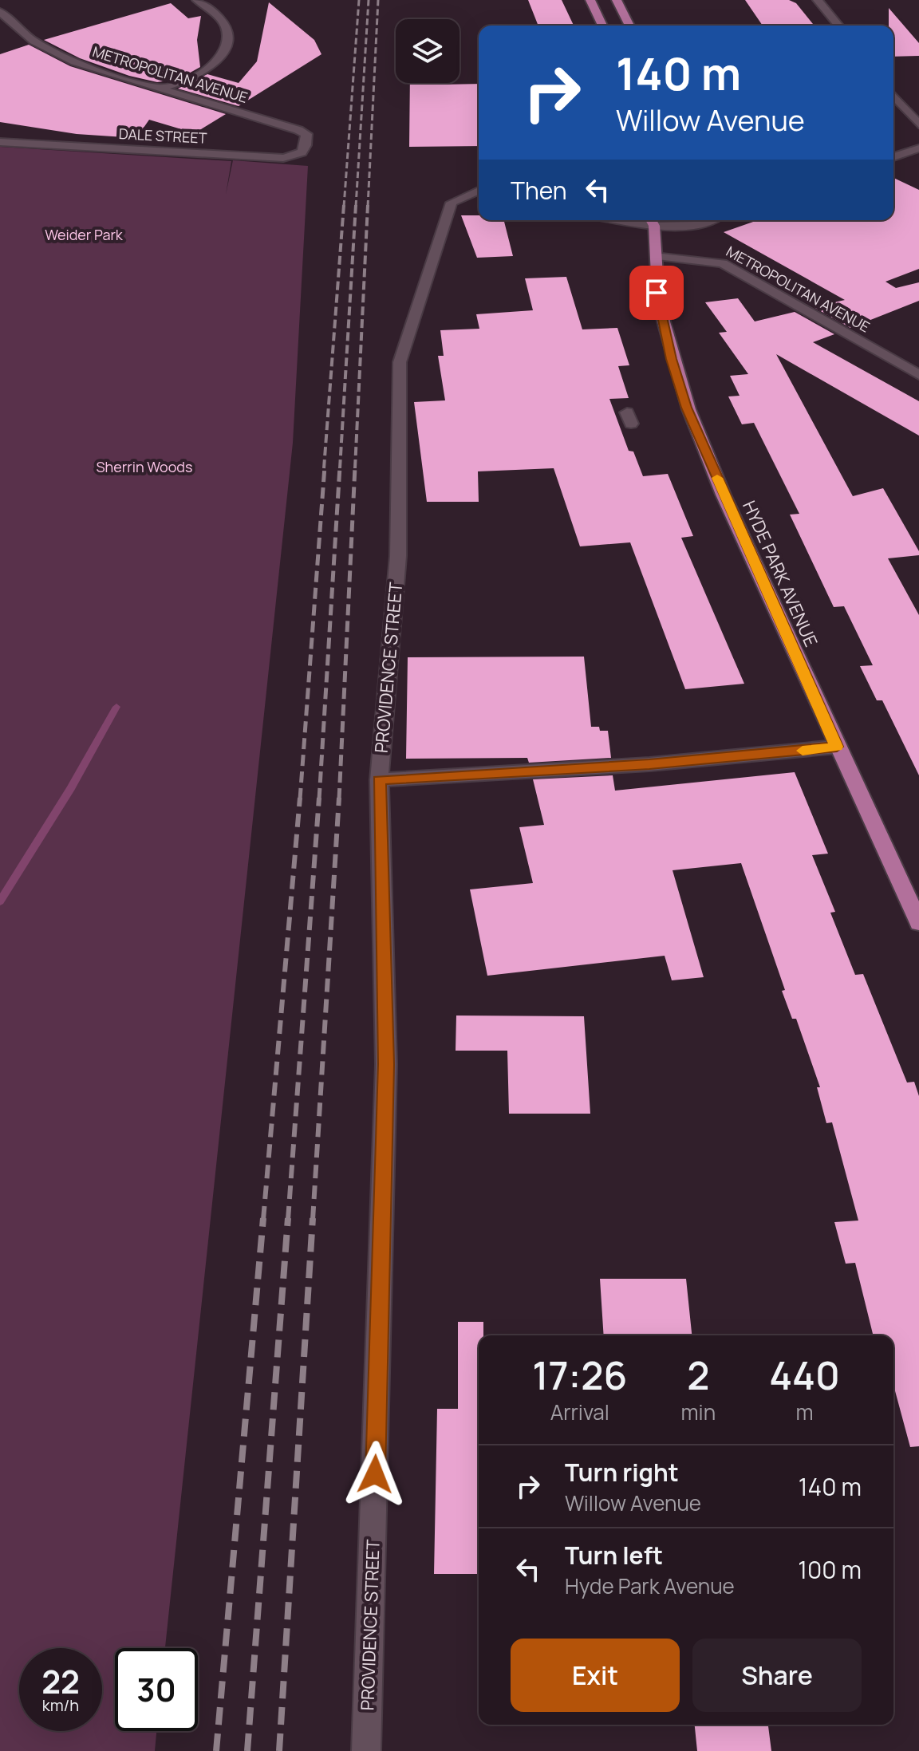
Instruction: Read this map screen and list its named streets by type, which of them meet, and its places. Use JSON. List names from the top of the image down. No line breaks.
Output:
{"streets":{"main road":["HYDE PARK AVENUE"],"street":["METROPOLITAN AVENUE","DALE STREET","PROVIDENCE STREET"]},"crossings":[["METROPOLITAN AVENUE","DALE STREET"],["METROPOLITAN AVENUE","HYDE PARK AVENUE"]],"parks":["Weider Park","Sherrin Woods"],"page":{"turn":["140 m","Willow Avenue"],"then":"Then","eta":["17:26","Arrival","2","min","440","m"],"list":[{"name":"Turn right","note":"Willow Avenue","value":"140 m"},{"name":"Turn left","note":"Hyde Park Avenue","value":"100 m"}],"buttons":["Exit","Share"],"speed":"22 km/h","limit":"30"}}
